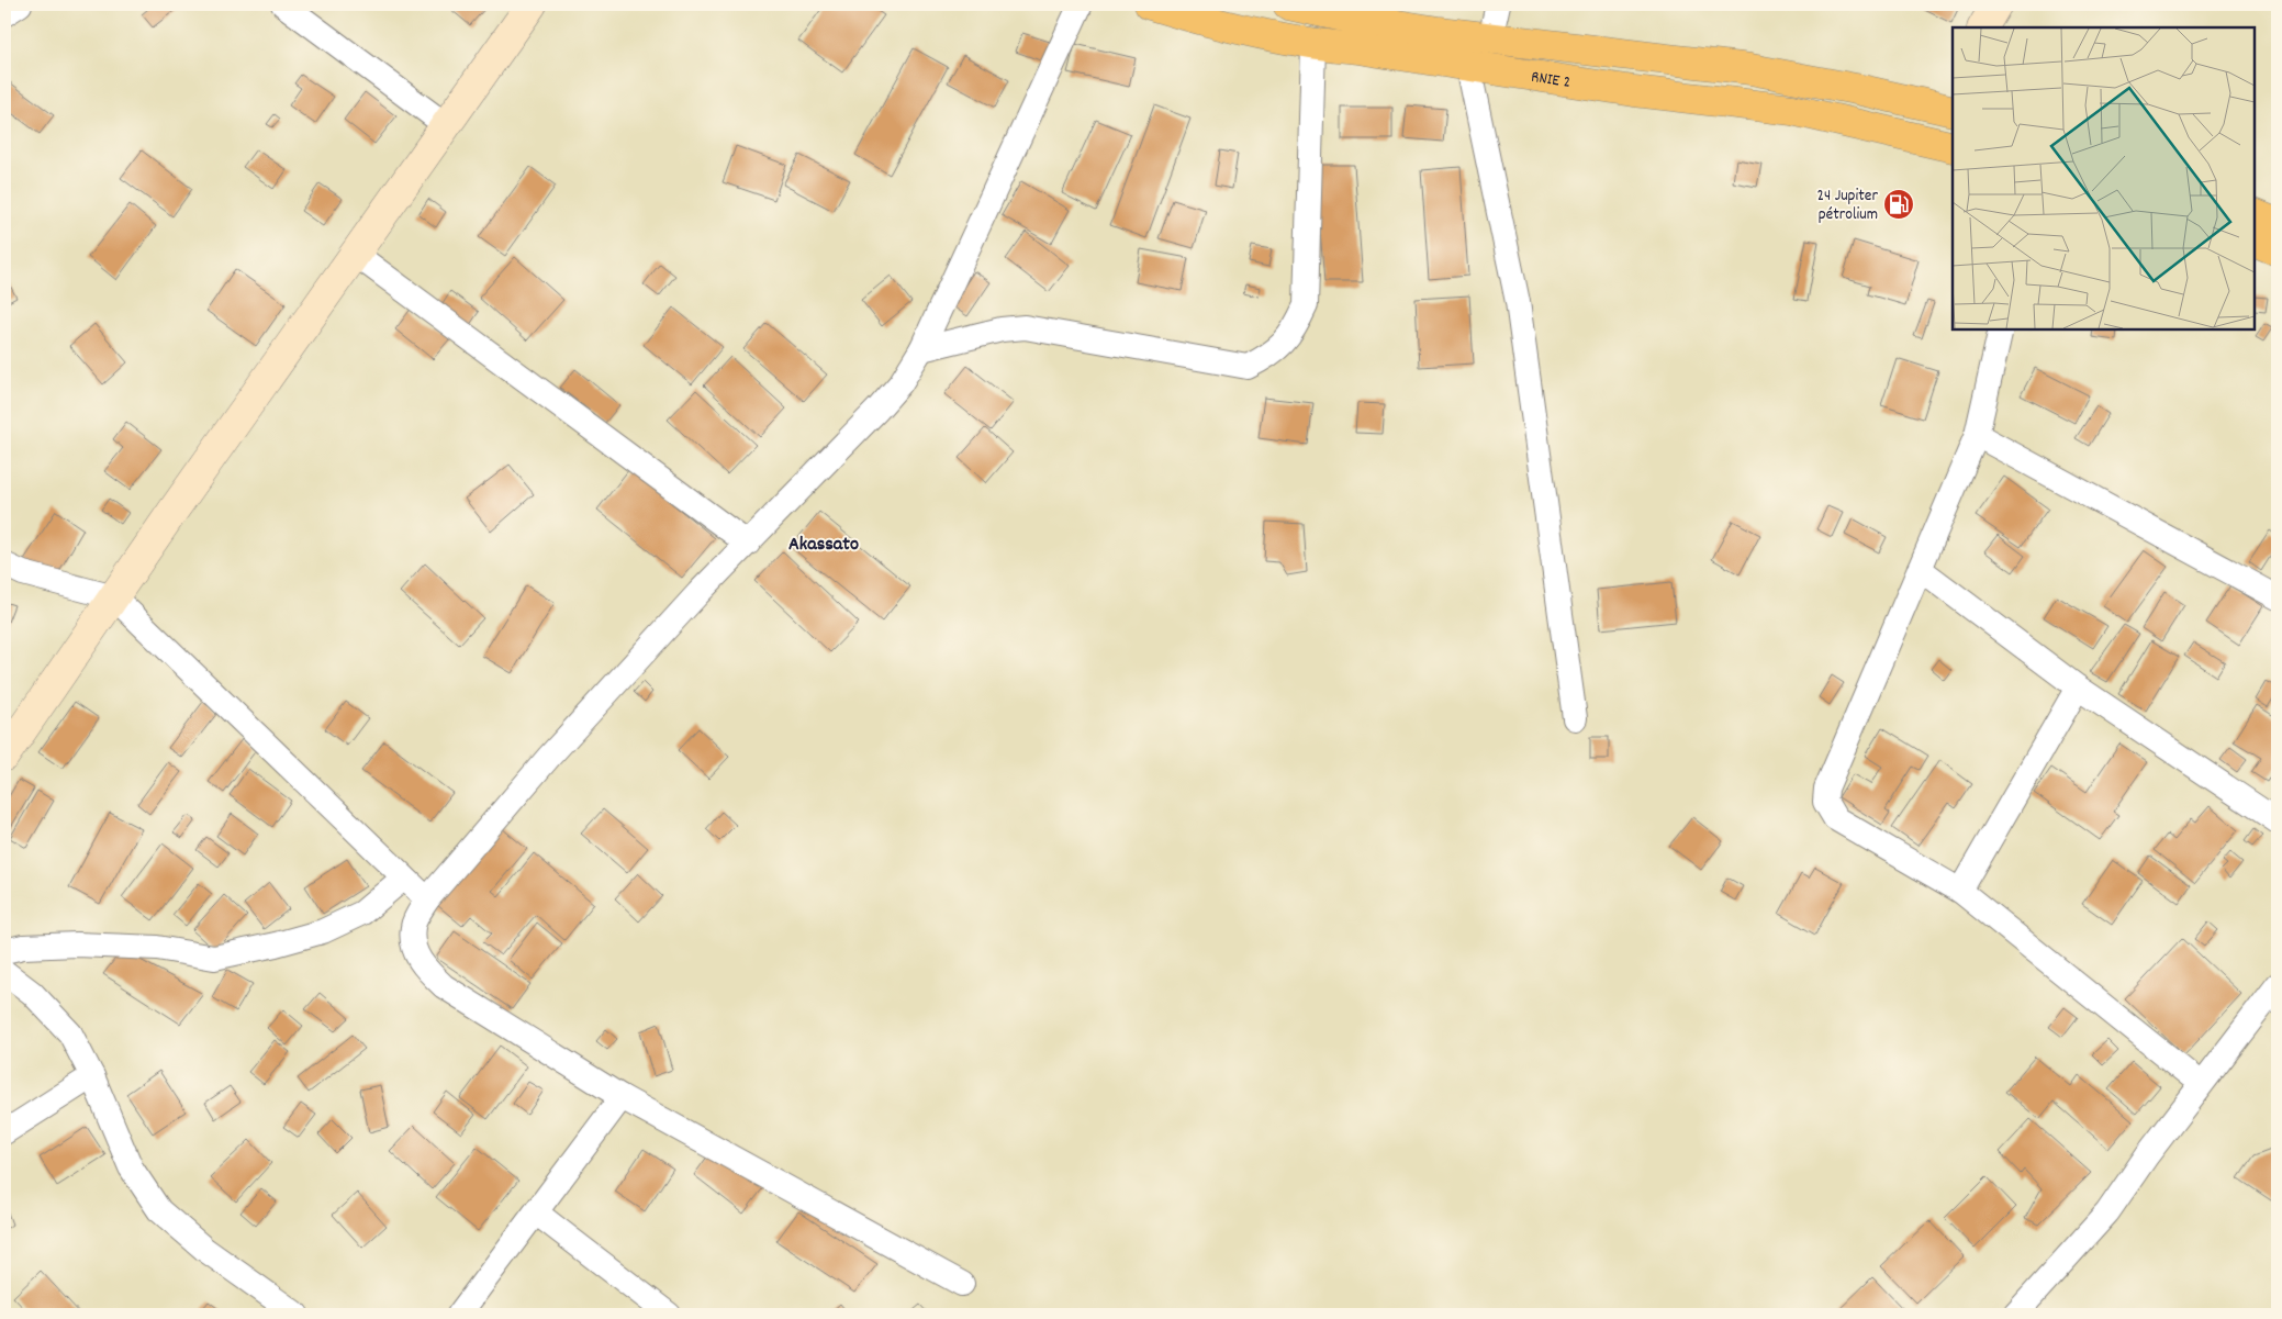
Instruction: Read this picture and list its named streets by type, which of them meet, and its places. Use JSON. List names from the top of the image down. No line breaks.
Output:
{"streets":{"highway":["RNIE 2"]},"districts":["Akassato"],"places":{"fuel station":["24 Jupiter pétrolium"]}}
